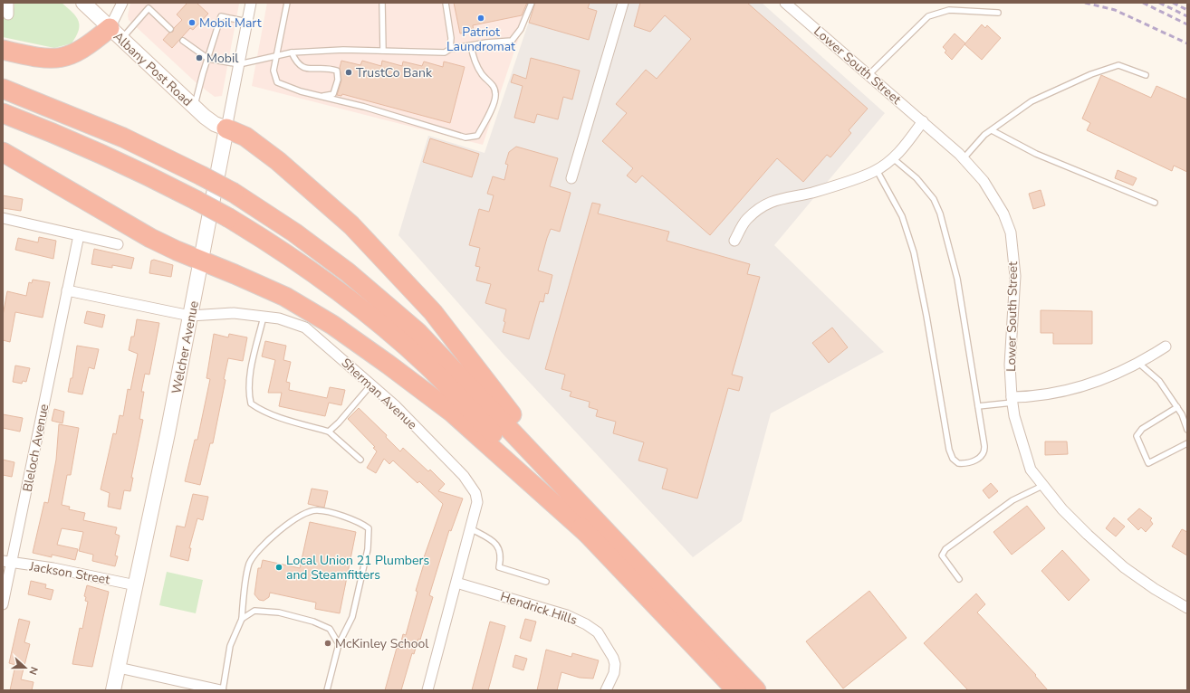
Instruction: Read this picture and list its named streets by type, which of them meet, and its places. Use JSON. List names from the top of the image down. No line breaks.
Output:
{"streets":{"street":["Lower South Street","Albany Post Road","Welcher Avenue","Sherman Avenue","Bleloch Avenue","Jackson Street","Hendrick Hills"]},"crossings":[["Albany Post Road","Welcher Avenue"],["Welcher Avenue","Sherman Avenue"],["Welcher Avenue","Jackson Street"],["Sherman Avenue","Bleloch Avenue"],["Sherman Avenue","Hendrick Hills"],["Bleloch Avenue","Jackson Street"]],"places":["Patriot Laundromat","Mobil Mart","Mobil","TrustCo Bank","Local Union 21 Plumbers and Steamfitters","McKinley School"],"north":"right"}
